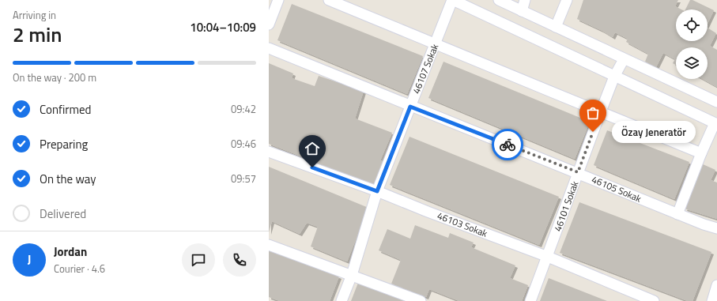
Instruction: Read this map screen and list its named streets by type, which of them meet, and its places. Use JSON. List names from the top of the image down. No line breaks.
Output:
{"streets":{"street":["46107 Sokak","46105 Sokak","46101 Sokak","46103 Sokak"]},"crossings":[["46107 Sokak","46105 Sokak"],["46107 Sokak","46103 Sokak"],["46105 Sokak","46101 Sokak"],["46101 Sokak","46103 Sokak"]],"places":["Özay Jeneratör"],"page":{"heading":["2 min","Arriving in","10:04–10:09"],"panel":["Jordan","Courier · 4.6"],"bar":"On the way · 200 m","list":[["Confirmed","09:42"],["Preparing","09:46"],["On the way","09:57"],"Delivered"],"bubble":"Özay Jeneratör","round":"J"}}
